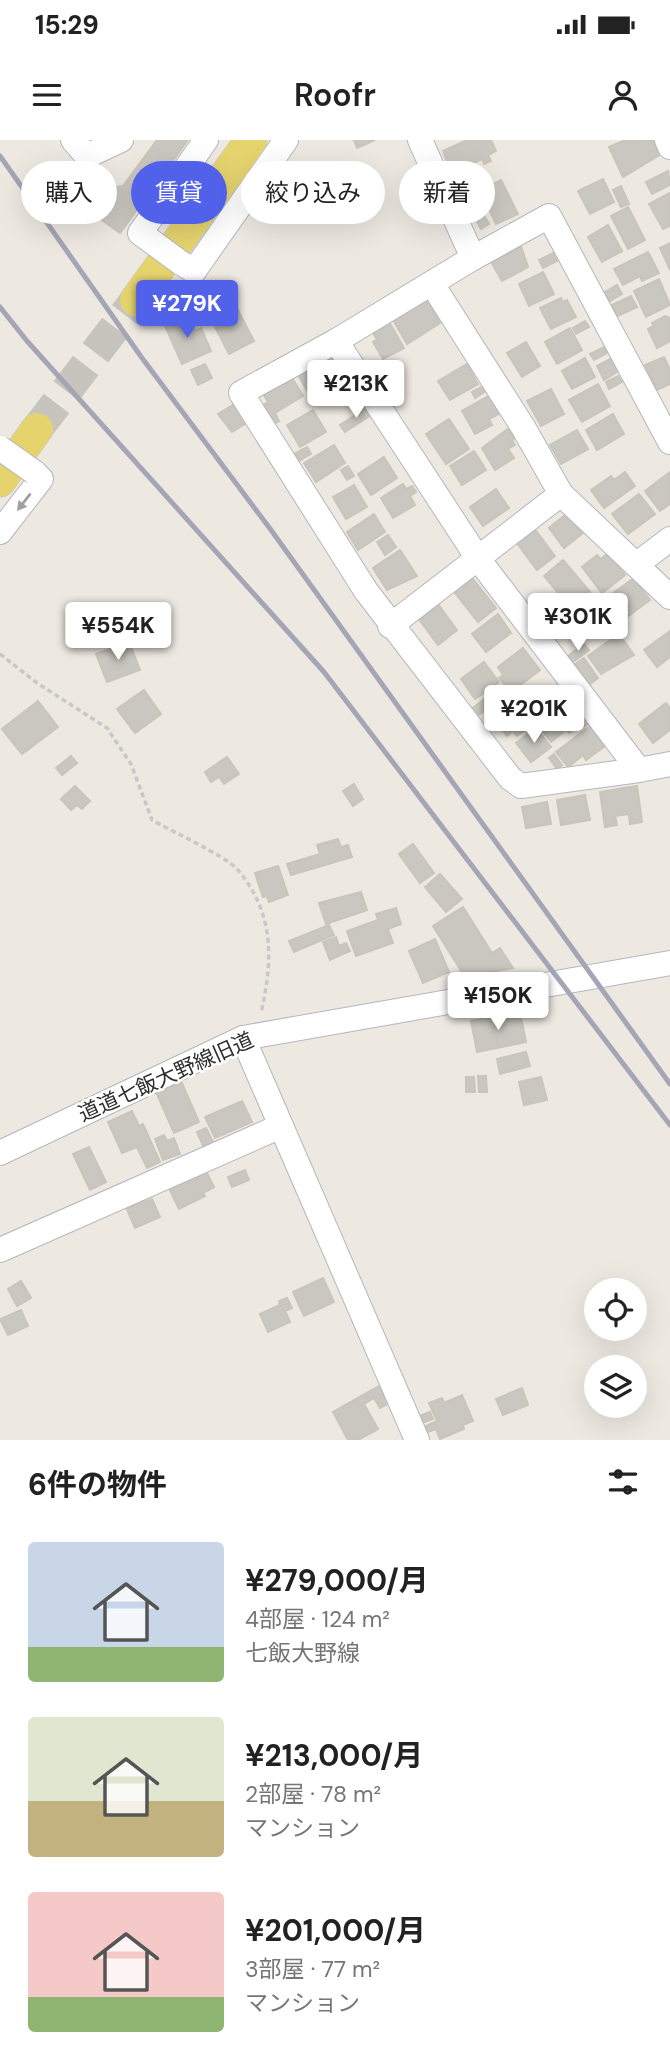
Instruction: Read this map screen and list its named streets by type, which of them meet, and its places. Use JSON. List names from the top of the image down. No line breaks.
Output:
{"streets":{"street":["道道七飯大野線旧道"]},"page":{"status":"15:29","header":"Roofr","chip":["購入","賃貸","絞り込み","新着"],"price":["¥279K","¥213K","¥301K","¥554K","¥201K","¥150K"],"heading":"6件の物件","list":[{"name":"¥279,000/月","note":"4部屋 · 124 m² · 七飯大野線"},{"name":"¥213,000/月","note":"2部屋 · 78 m² · マンション"},{"name":"¥201,000/月","note":"3部屋 · 77 m² · マンション"}]}}
